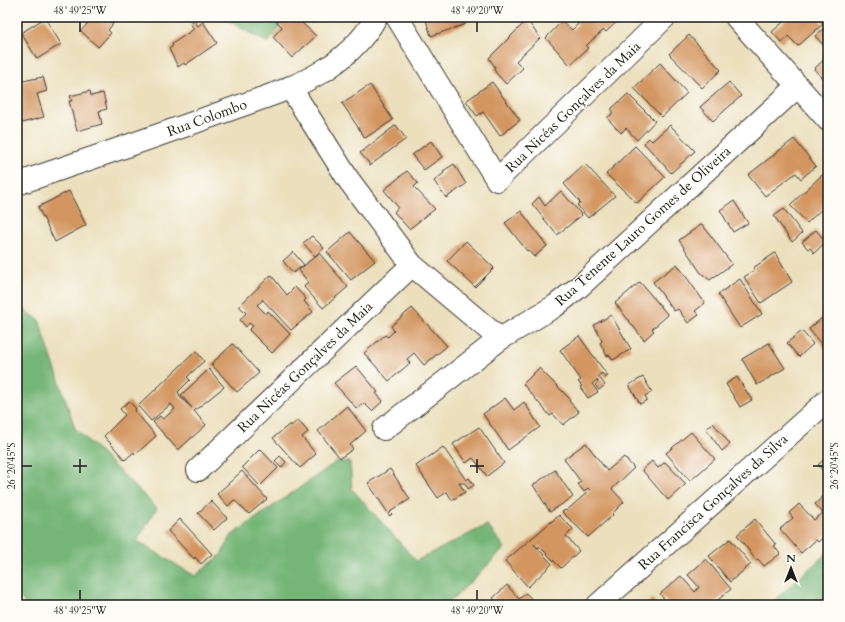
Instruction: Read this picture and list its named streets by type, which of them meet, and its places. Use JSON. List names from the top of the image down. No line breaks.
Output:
{"streets":{"street":["Rua Nicéas Gonçalves da Maia","Rua Colombo","Rua Tenente Lauro Gomes de Oliveira","Rua Francisca Gonçalves da Silva"]},"north":"top","coordinates":["48°49'25\"W","48°49'20\"W","26°20'45\"S"]}
